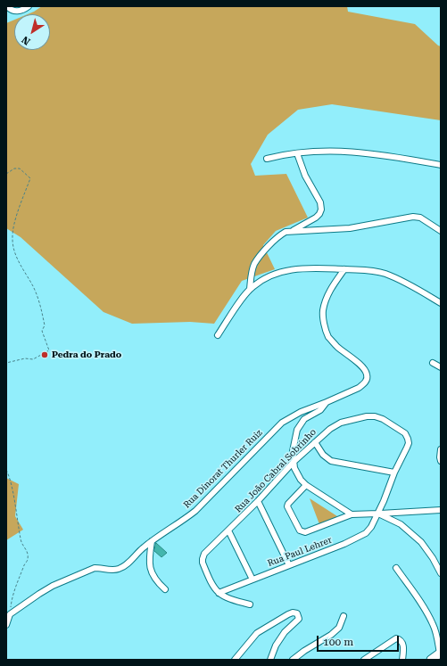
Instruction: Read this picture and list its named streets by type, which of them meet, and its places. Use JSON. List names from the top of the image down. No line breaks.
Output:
{"streets":{"street":["Rua Dinorat Thurler Ruiz","Rua João Cabral Sobrinho","Rua Paul Lehrer"]},"crossings":[["Rua Dinorat Thurler Ruiz","Rua João Cabral Sobrinho"],["Rua João Cabral Sobrinho","Rua Paul Lehrer"]],"places":["Pedra do Prado"],"scale_bar":"100 m","north":"bottom left"}
